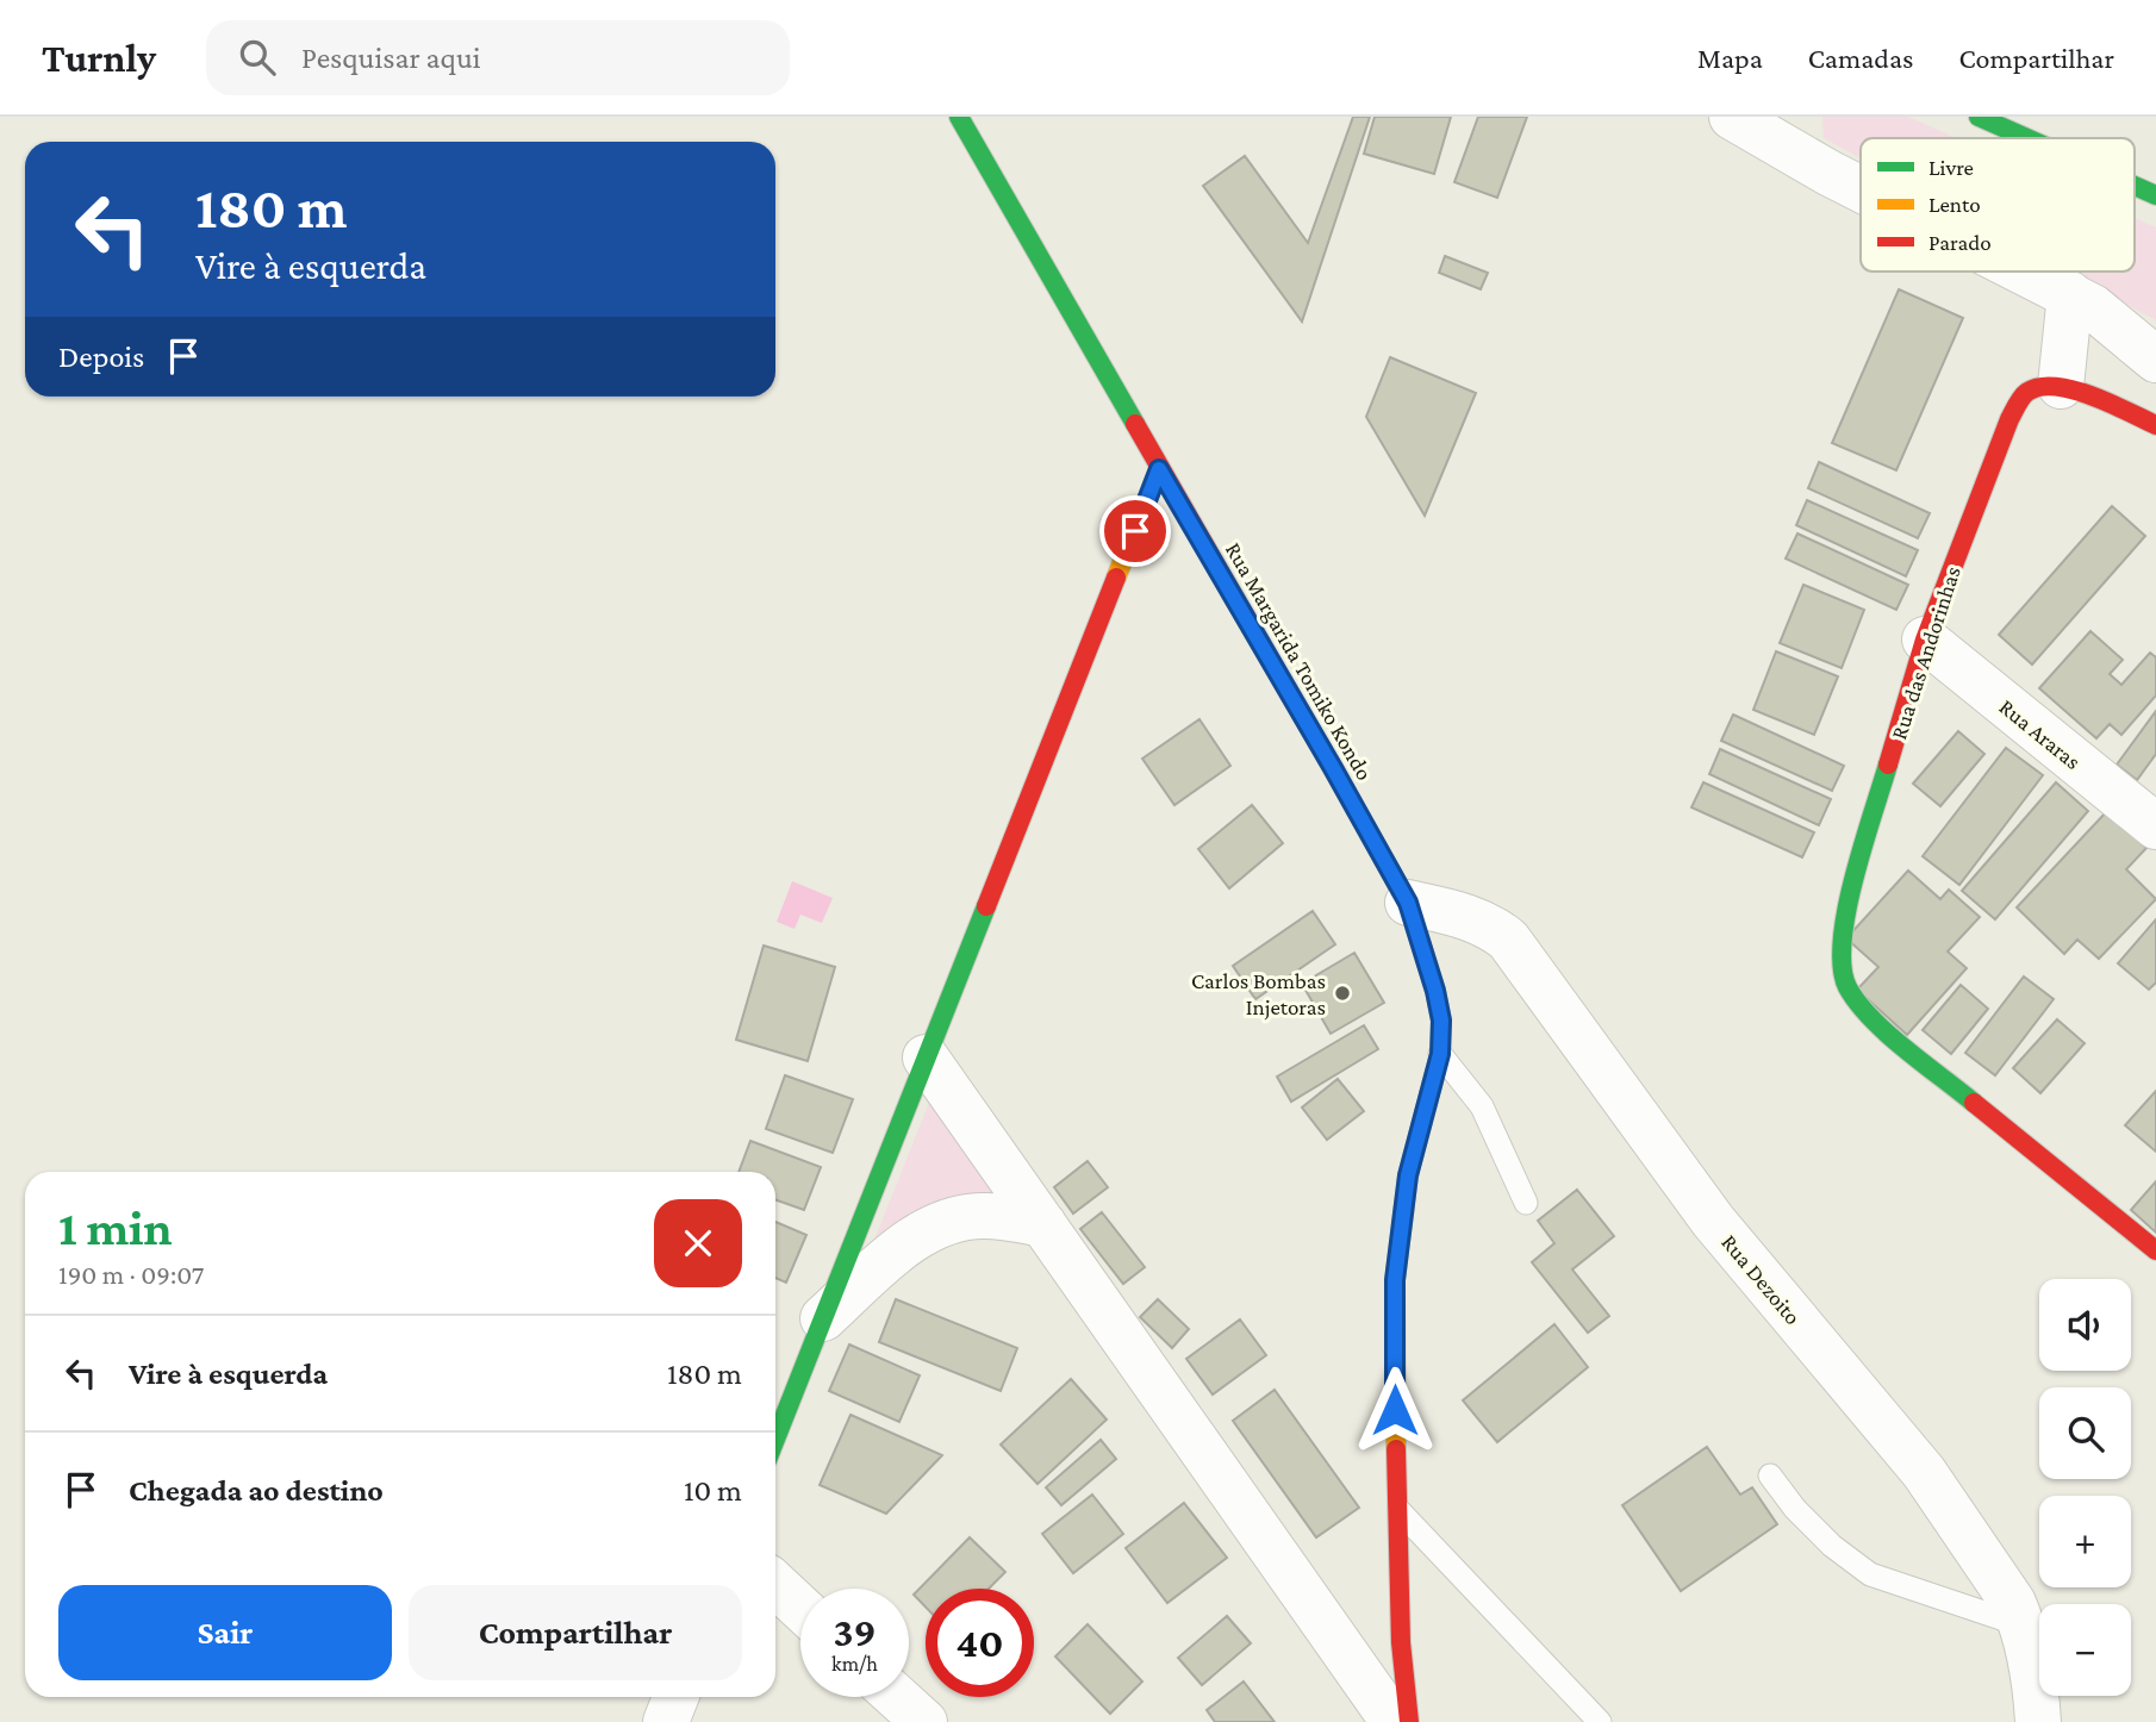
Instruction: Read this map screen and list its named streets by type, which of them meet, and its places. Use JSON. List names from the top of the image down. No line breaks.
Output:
{"streets":{"street":["Rua das Andorinhas","Rua Margarida Tomiko Kondo","Rua Araras","Rua Dezoito"]},"crossings":[["Rua das Andorinhas","Rua Araras"],["Rua Margarida Tomiko Kondo","Rua Dezoito"]],"places":["Carlos Bombas Injetoras"],"legend":["Livre","Lento","Parado"],"page":{"header":"Turnly","search":"Pesquisar aqui","nav":["Mapa","Camadas","Compartilhar"],"turn":["180 m","Vire à esquerda"],"then":"Depois","heading":["1 min","190 m · 09:07"],"map_buttons":["+","−"],"list":[{"name":"Vire à esquerda","value":"180 m"},{"name":"Chegada ao destino","value":"10 m"}],"buttons":["Sair","Compartilhar"],"speed":"39 km/h","limit":"40"}}
